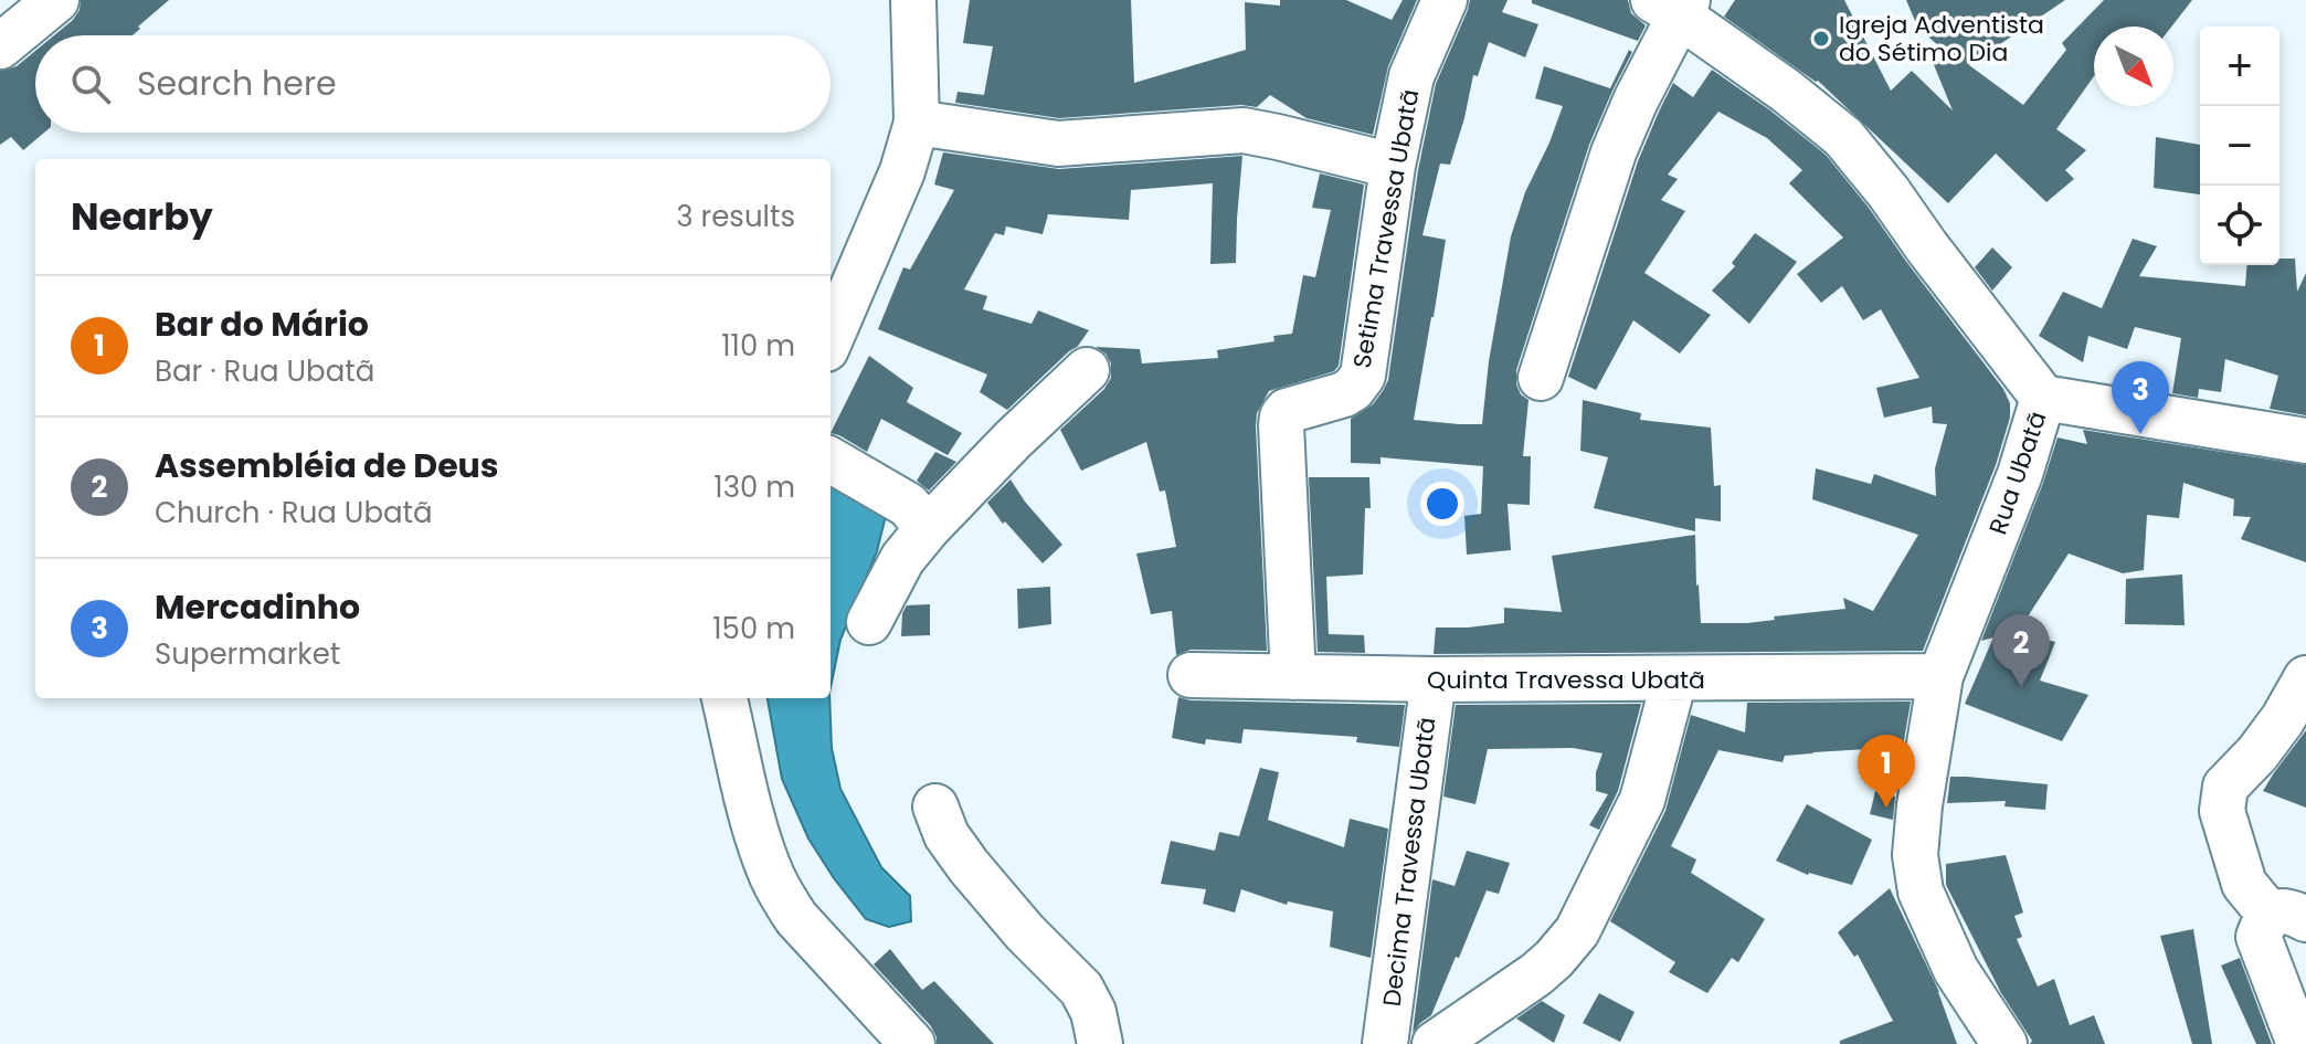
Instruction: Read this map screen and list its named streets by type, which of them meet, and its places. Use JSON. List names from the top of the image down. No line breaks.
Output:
{"streets":{"street":["Setima Travessa Ubatã","Rua Ubatã","Quinta Travessa Ubatã","Decima Travessa Ubatã"]},"crossings":[["Setima Travessa Ubatã","Quinta Travessa Ubatã"],["Rua Ubatã","Quinta Travessa Ubatã"],["Quinta Travessa Ubatã","Decima Travessa Ubatã"]],"places":["Igreja Adventista do Sétimo Dia"],"north":"bottom right","page":{"map_buttons":["+","−"],"search":"Search here","heading":["Nearby","3 results"],"list":[{"mark":"1","name":"Bar do Mário","note":"Bar · Rua Ubatã","value":"110 m"},{"mark":"2","name":"Assembléia de Deus","note":"Church · Rua Ubatã","value":"130 m"},{"mark":"3","name":"Mercadinho","note":"Supermarket","value":"150 m"}],"pins":["3","2","1"]}}
